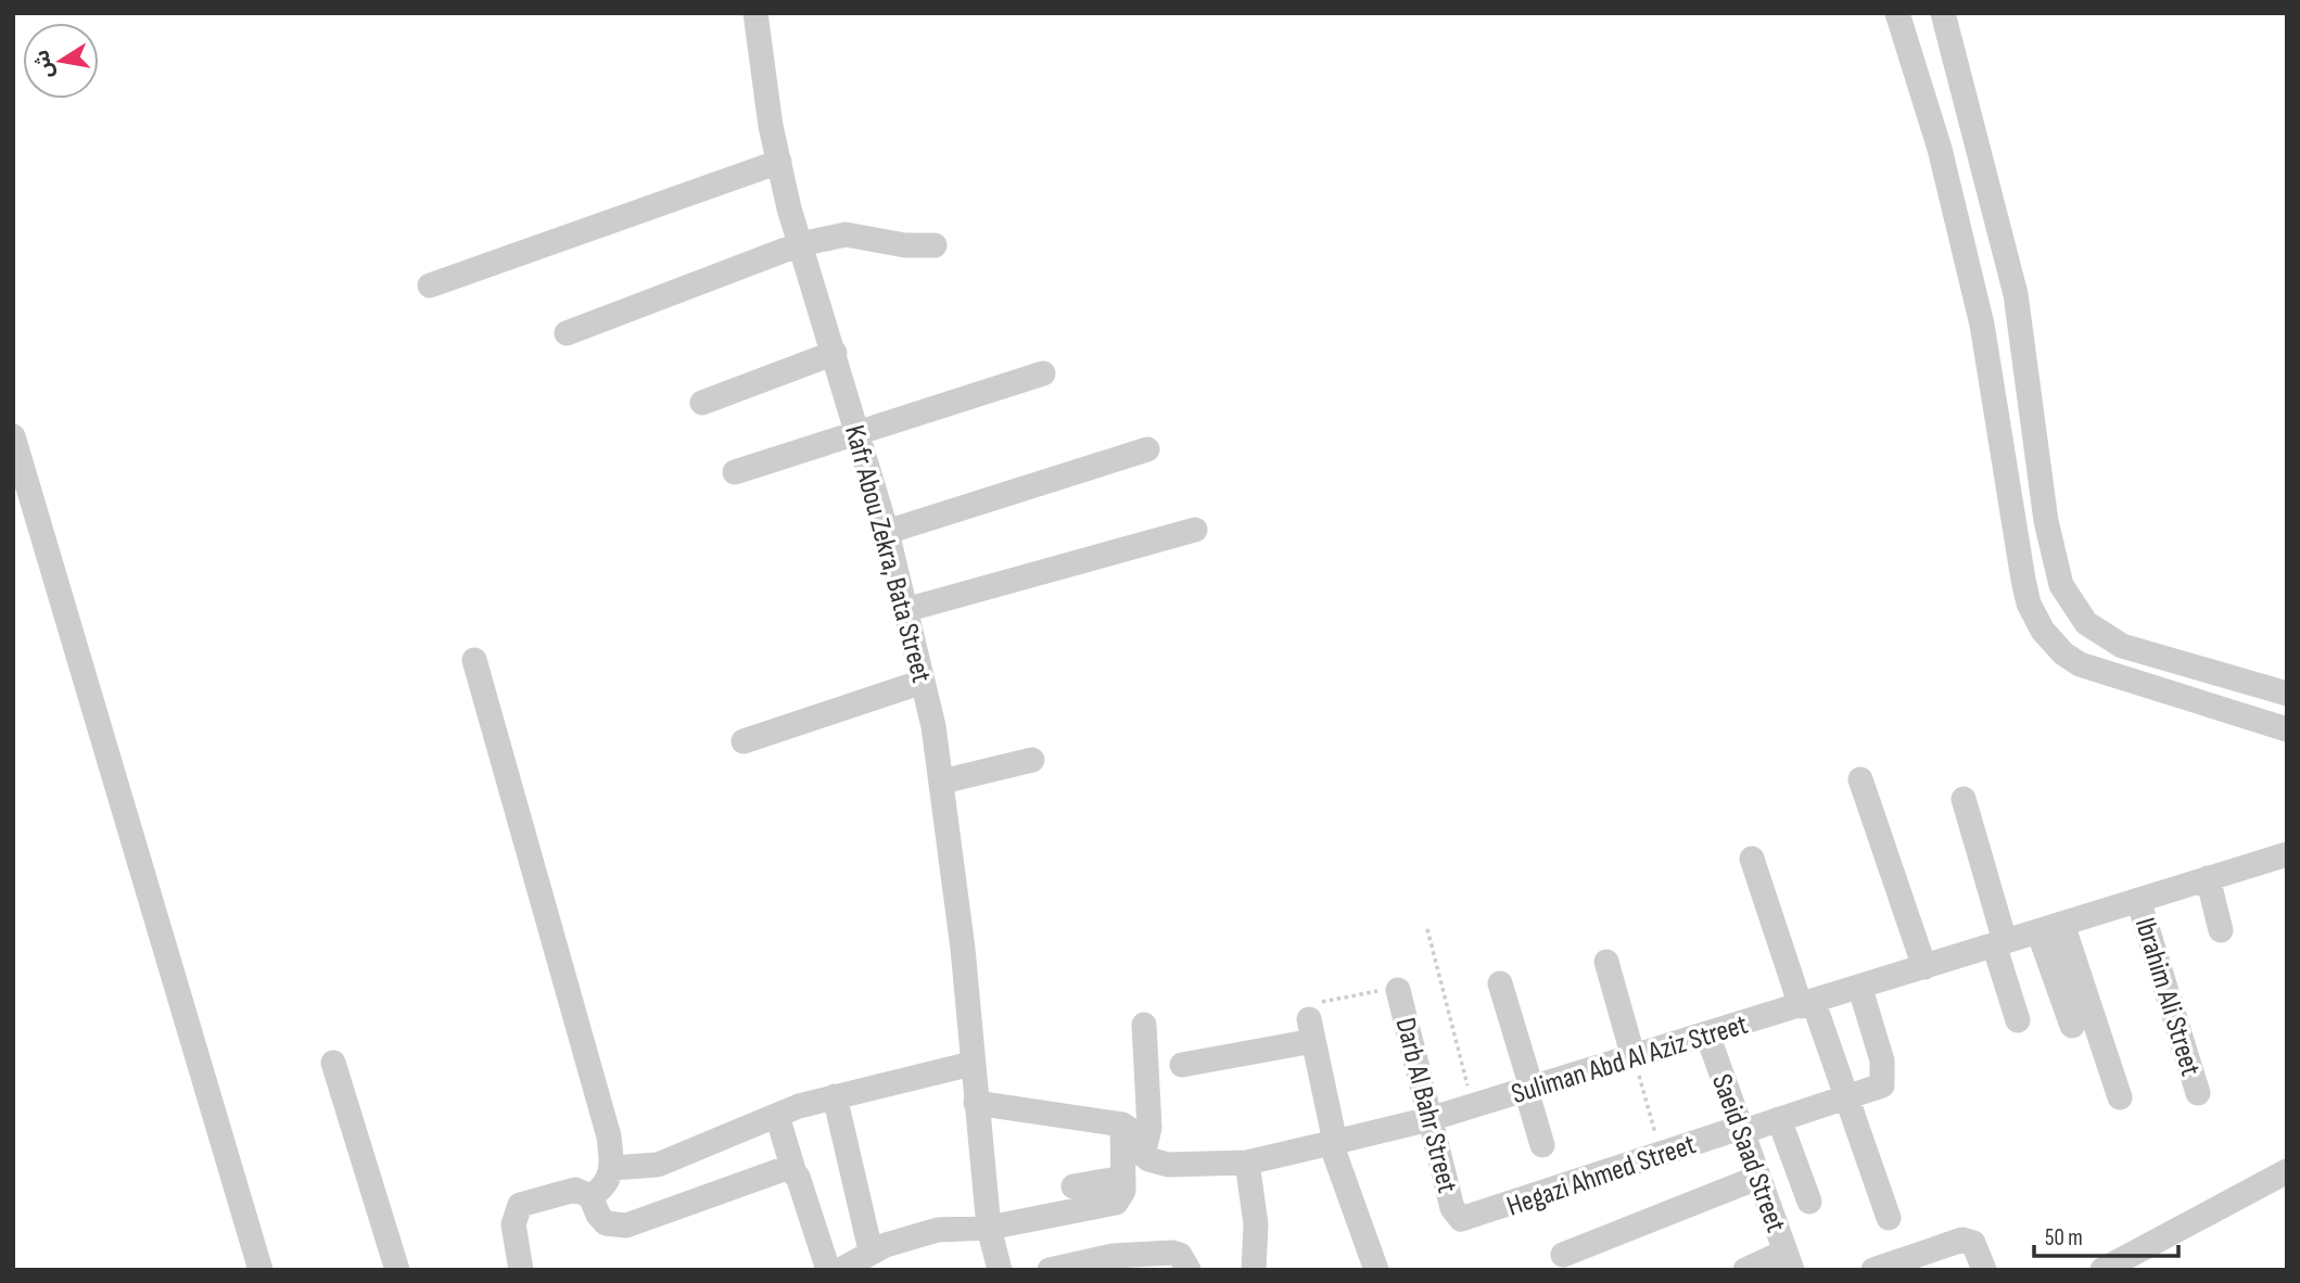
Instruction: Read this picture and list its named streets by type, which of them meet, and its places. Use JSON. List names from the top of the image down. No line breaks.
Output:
{"streets":{"street":["Kafr Abou Zekra, Bata Street","Ibrahim Ali Street","Suliman Abd Al Aziz Street","Darb Al Bahr Street","Saeid Saad Street","Hegazi Ahmed Street"]},"crossings":[["Ibrahim Ali Street","Suliman Abd Al Aziz Street"],["Suliman Abd Al Aziz Street","Darb Al Bahr Street"],["Suliman Abd Al Aziz Street","Saeid Saad Street"],["Suliman Abd Al Aziz Street","Hegazi Ahmed Street"],["Darb Al Bahr Street","Hegazi Ahmed Street"],["Saeid Saad Street","Hegazi Ahmed Street"]],"scale_bar":"50 m","north":"left"}
